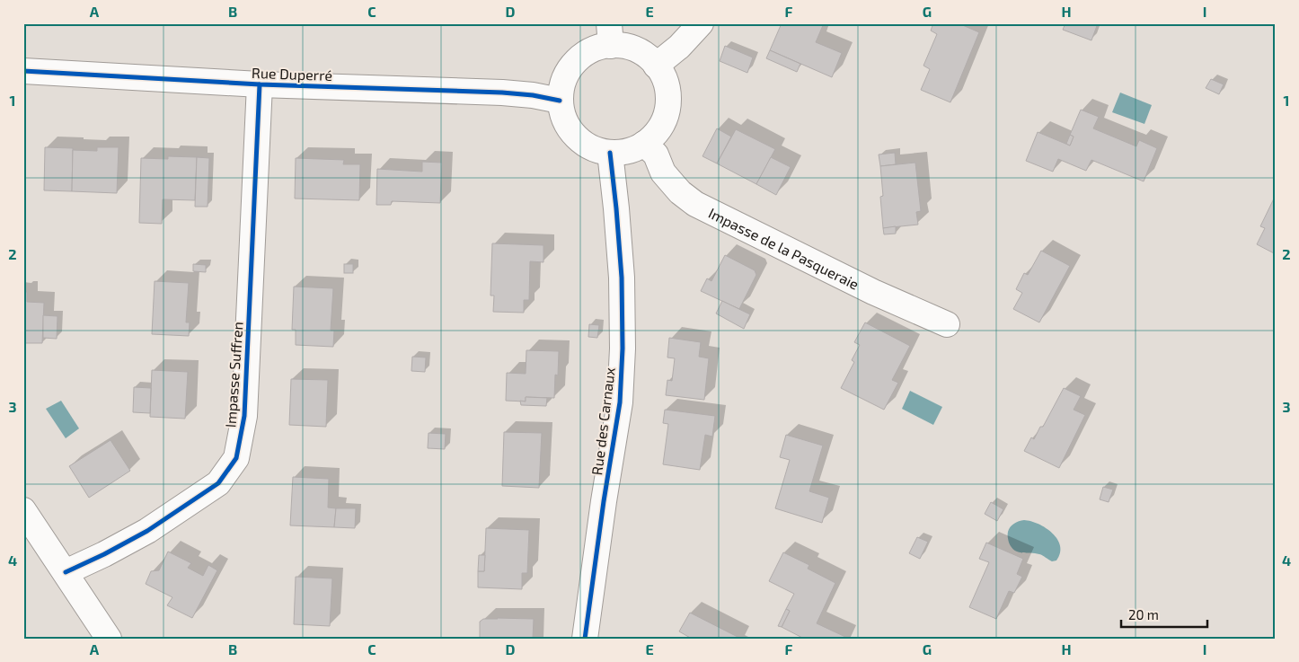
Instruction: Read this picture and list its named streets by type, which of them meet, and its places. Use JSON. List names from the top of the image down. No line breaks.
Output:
{"streets":{"street":["Rue Duperré","Impasse de la Pasqueraie","Impasse Suffren","Rue des Carnaux"]},"crossings":[["Rue Duperré","Impasse de la Pasqueraie"],["Rue Duperré","Impasse Suffren"],["Rue Duperré","Rue des Carnaux"],["Impasse de la Pasqueraie","Rue des Carnaux"]],"scale_bar":"20 m","grid":{"columns":["A","B","C","D","E","F","G","H","I"],"rows":["1","2","3","4"]}}
